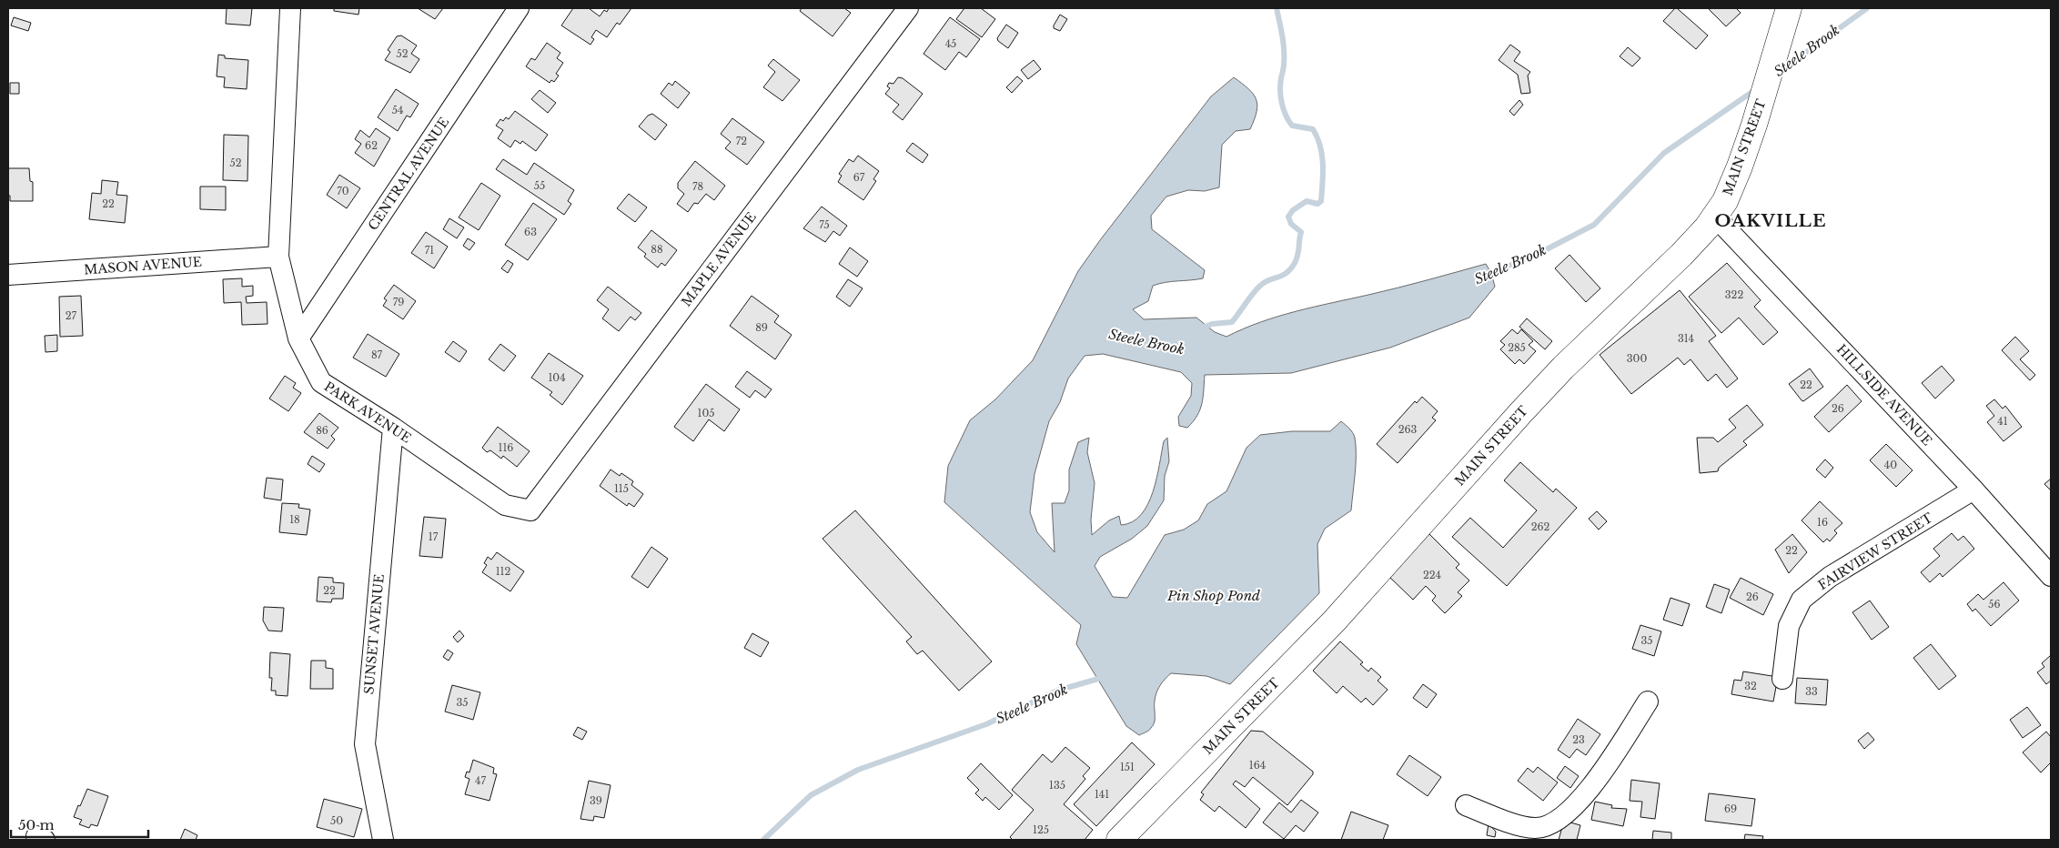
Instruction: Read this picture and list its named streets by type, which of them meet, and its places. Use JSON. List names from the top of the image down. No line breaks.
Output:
{"streets":{"main road":["MAIN STREET"],"street":["CENTRAL AVENUE","MAPLE AVENUE","MASON AVENUE","HILLSIDE AVENUE","PARK AVENUE","FAIRVIEW STREET","SUNSET AVENUE"]},"crossings":[["MAIN STREET","HILLSIDE AVENUE"],["CENTRAL AVENUE","PARK AVENUE"],["MAPLE AVENUE","PARK AVENUE"],["MASON AVENUE","PARK AVENUE"],["HILLSIDE AVENUE","FAIRVIEW STREET"],["PARK AVENUE","SUNSET AVENUE"]],"districts":["OAKVILLE"],"water":["Steele Brook","Pin Shop Pond"],"house_numbers":["45","52","54","72","62","52","67","55","78","70","22","75","63","88","71","322","79","27","89","314","285","87","300","104","22","26","105","41","263","86","116","40","115","18","16","262","17","22","112","224","22","26","56","35","32","33","35","23","164","151","47","135","141","39","69","50","125"],"scale_bar":"50 m"}
